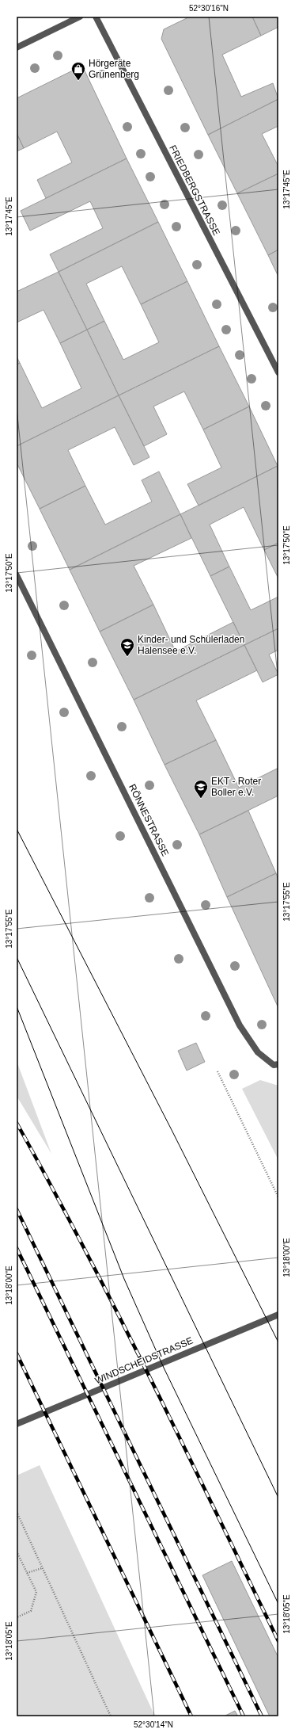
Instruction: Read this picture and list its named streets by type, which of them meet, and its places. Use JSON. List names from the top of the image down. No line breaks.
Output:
{"streets":{"street":["FRIEDBERGSTRASSE","RÖNNESTRASSE","WINDSCHEIDSTRASSE"]},"places":{"shop":["Hörgeräte Grunenberg"],"school or university":["Kinder- und Schülerladen Halensee e.V.","EKT - Roter Boller e.V."]},"coordinates":["52°30'16\"N","13°17'45\"E","13°17'50\"E","13°17'55\"E","13°18'00\"E","13°18'05\"E","52°30'14\"N"]}
